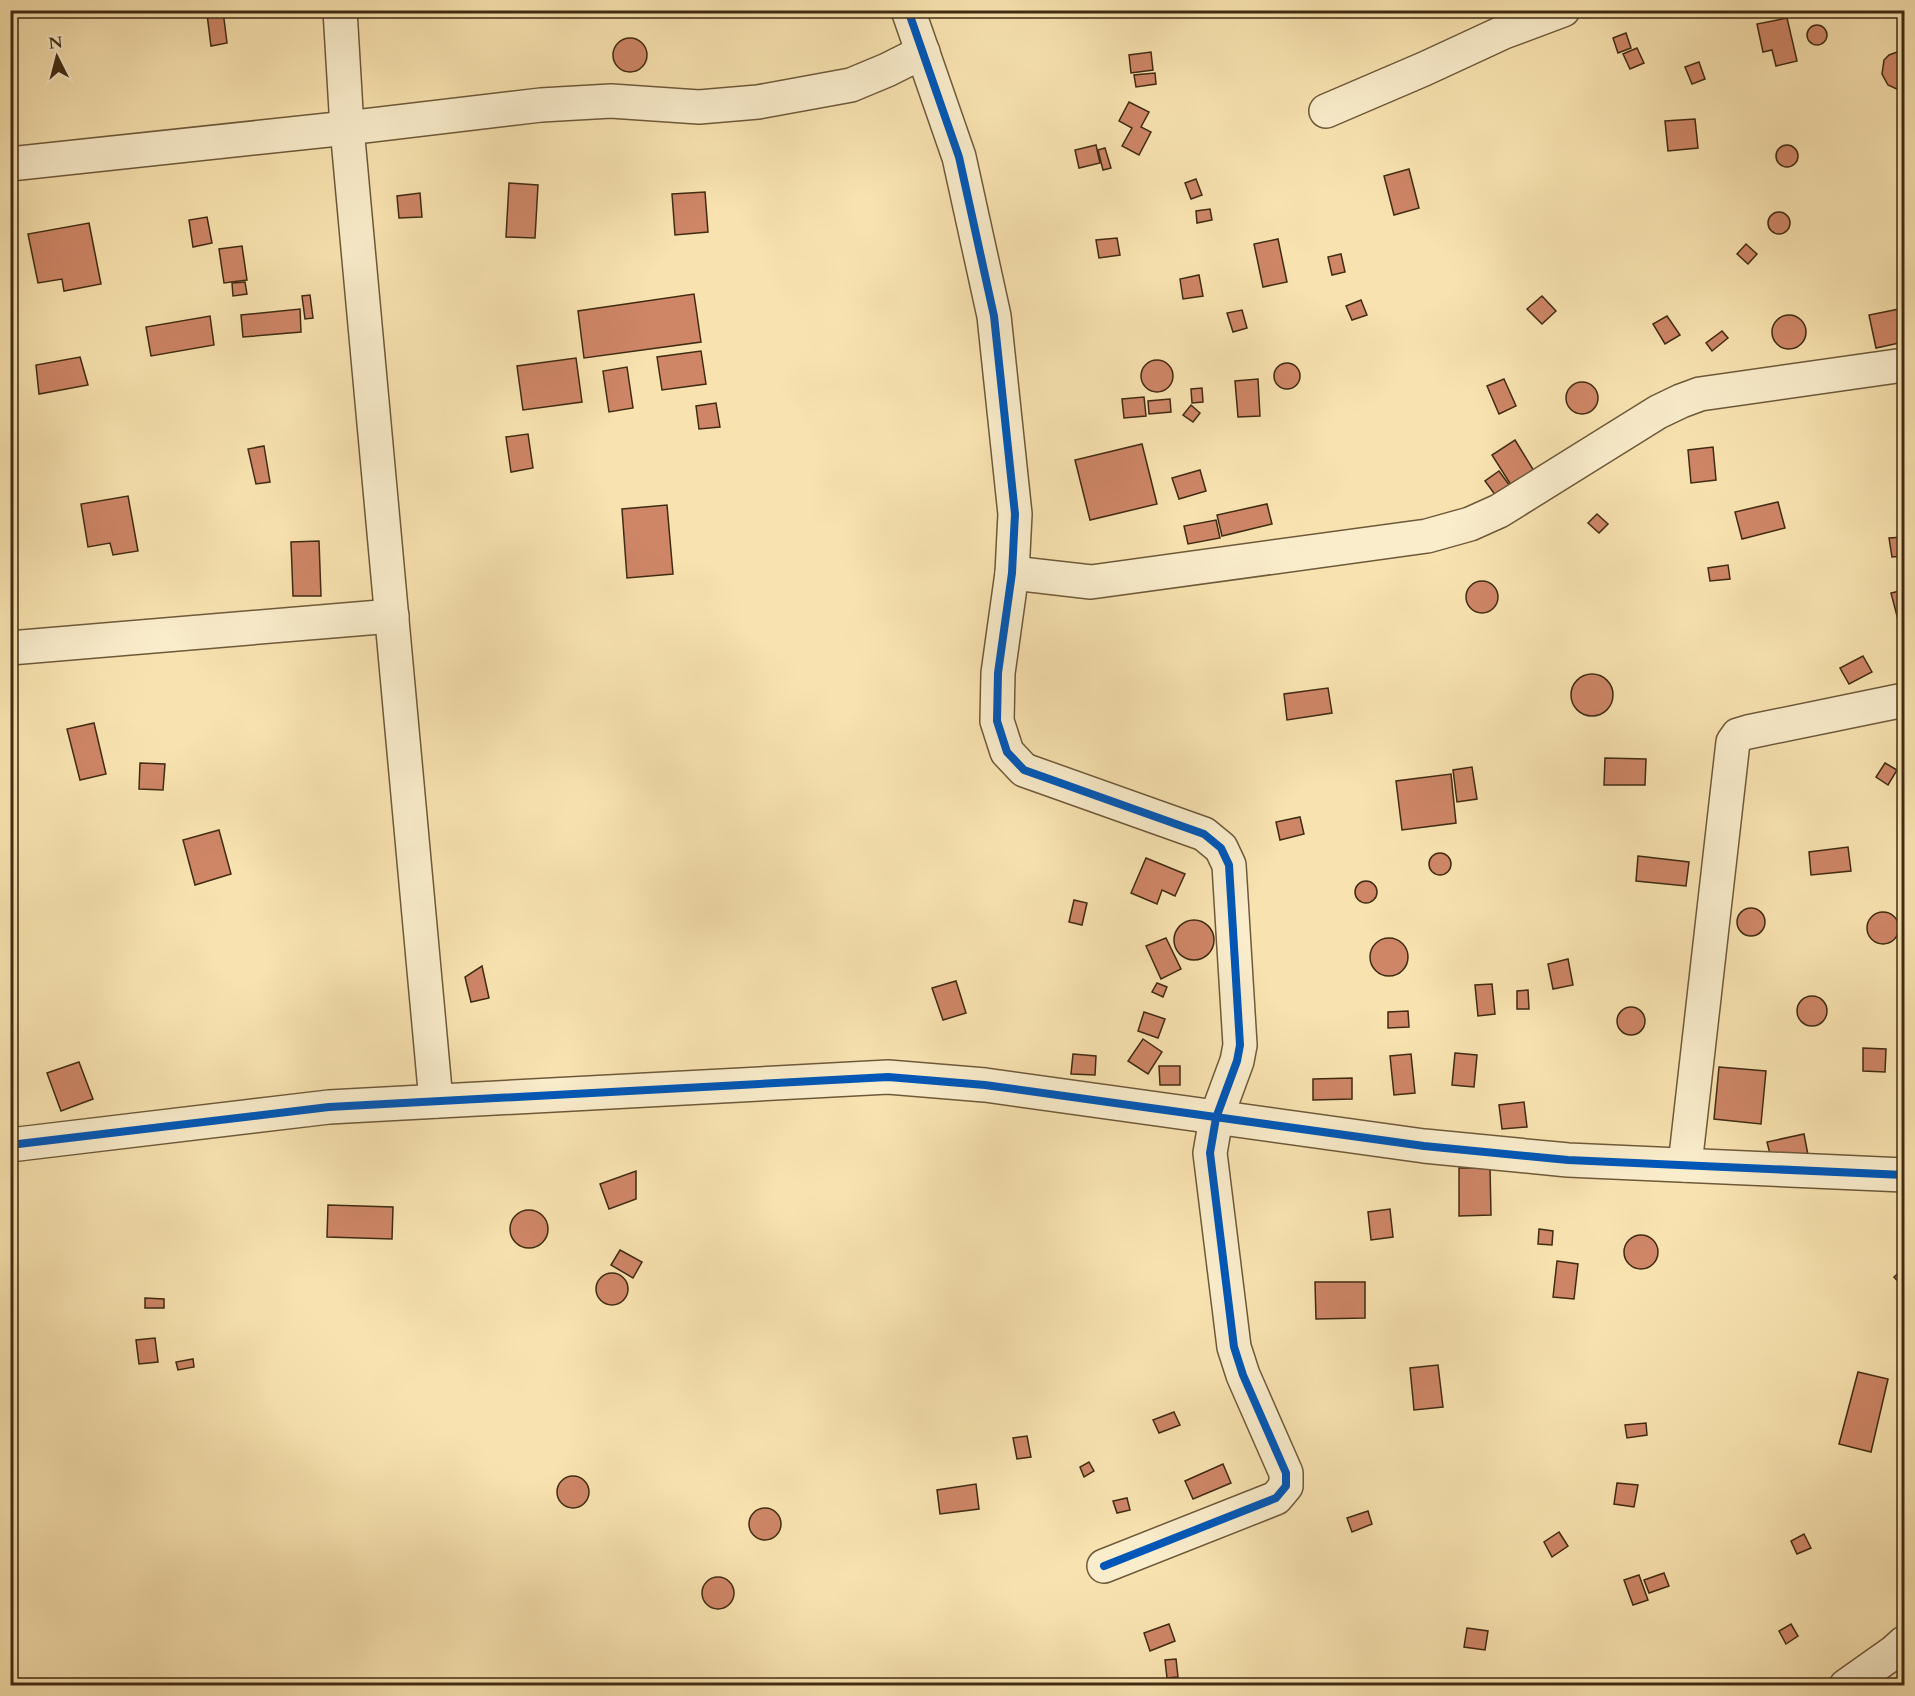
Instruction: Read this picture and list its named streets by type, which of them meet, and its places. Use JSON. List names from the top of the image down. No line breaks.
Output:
{"north":"top"}
